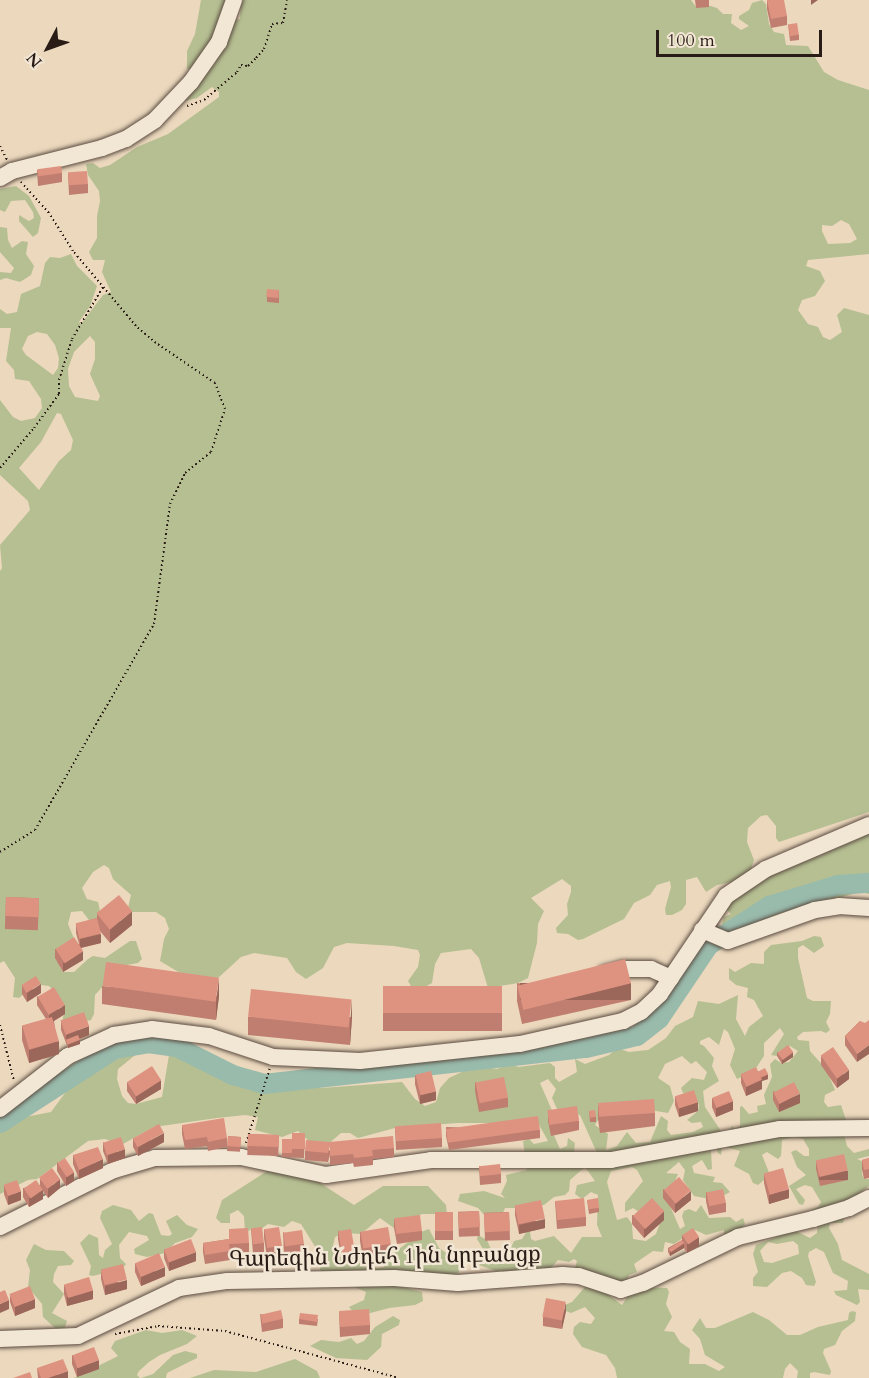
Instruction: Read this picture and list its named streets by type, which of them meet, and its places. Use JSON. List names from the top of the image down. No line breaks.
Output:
{"streets":{"street":["Գարեգին Նժդեհ 1ին նրբանցք"]},"scale_bar":"100 m","north":"bottom left"}
